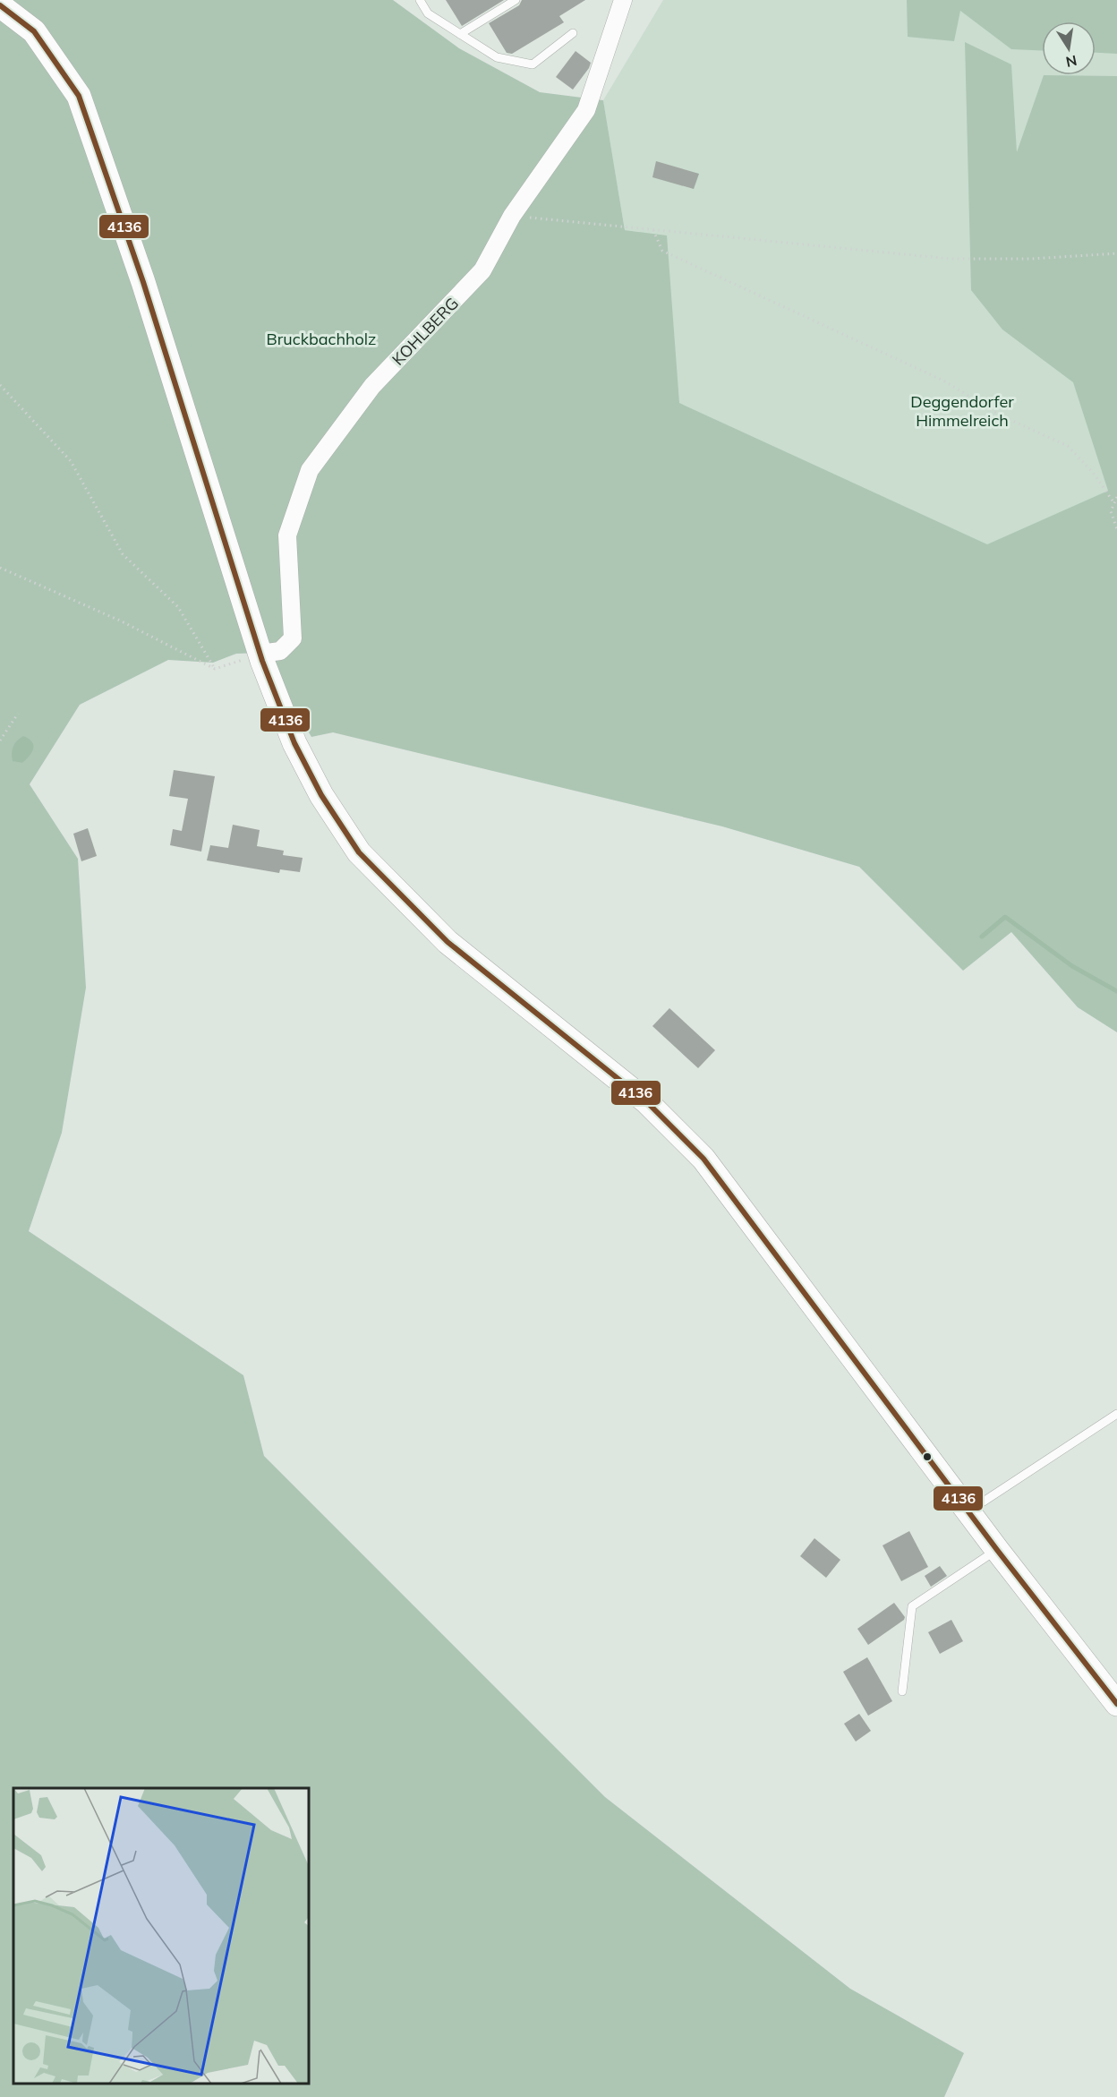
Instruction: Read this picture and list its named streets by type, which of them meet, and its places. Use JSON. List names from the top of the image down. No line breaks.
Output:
{"streets":{"street":["KOHLBERG"]},"parks":["Bruckbachholz","Deggendorfer Himmelreich"],"lines":["transit line 4136"],"north":"bottom"}
